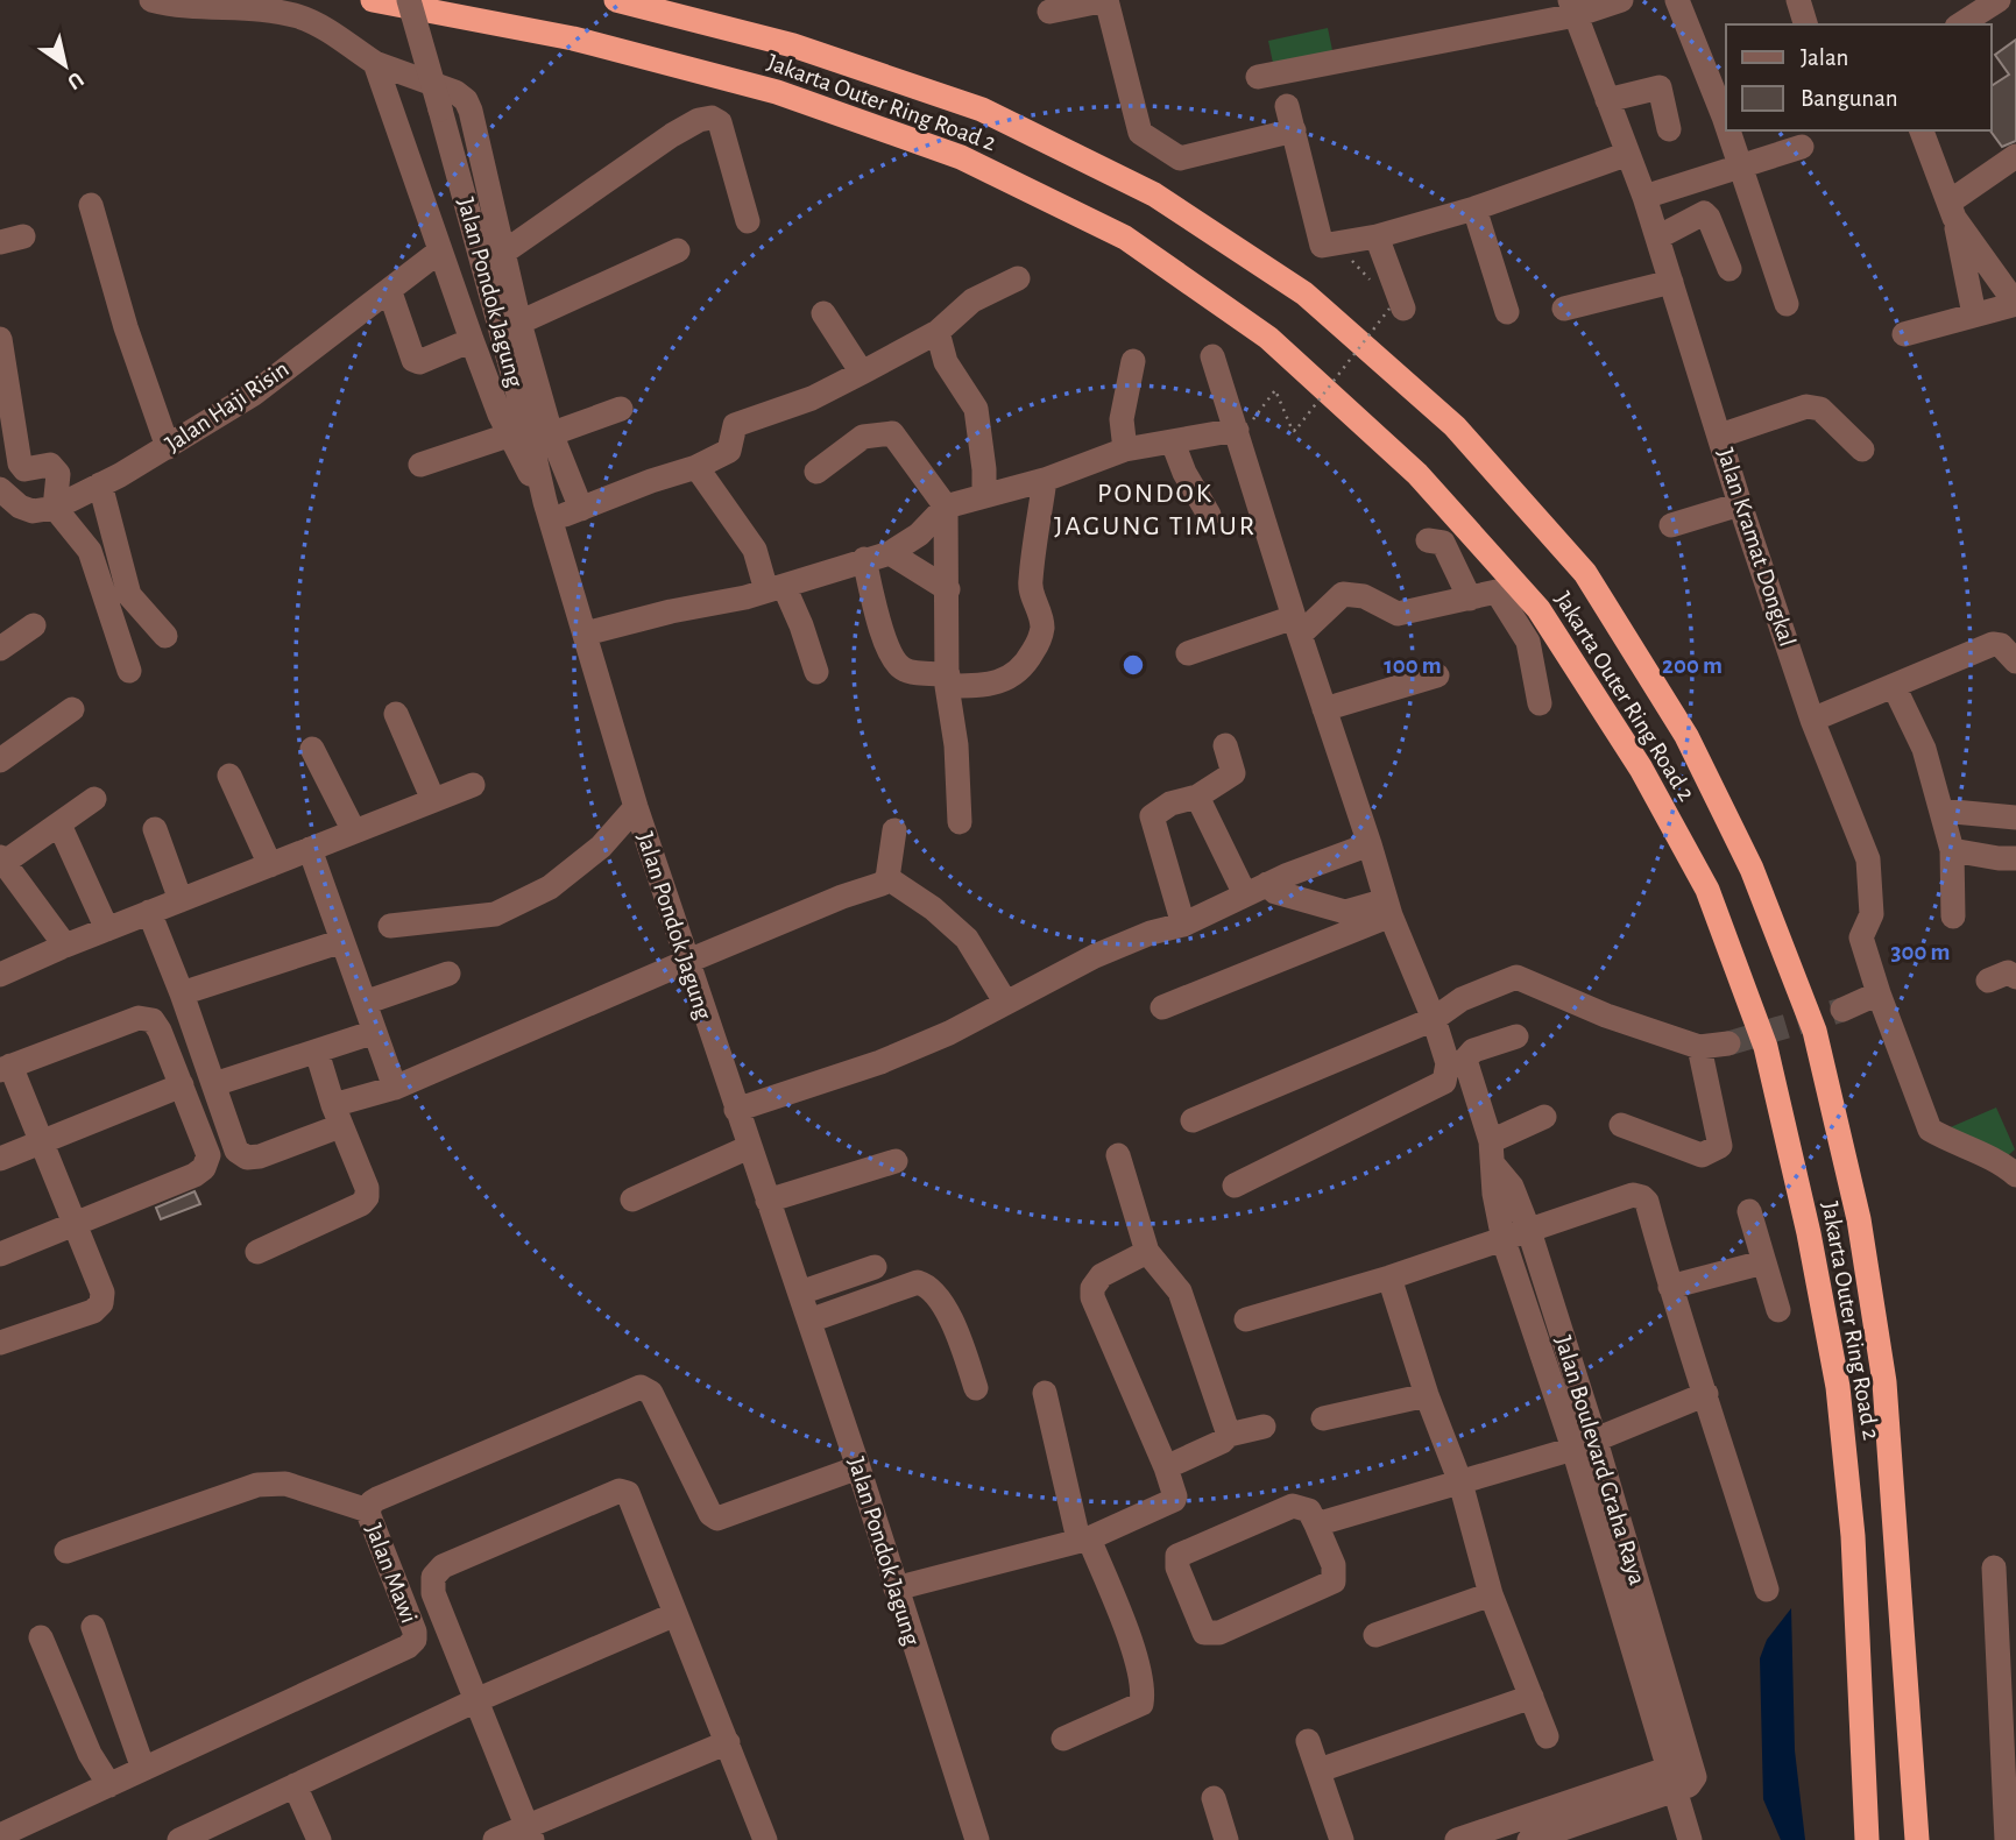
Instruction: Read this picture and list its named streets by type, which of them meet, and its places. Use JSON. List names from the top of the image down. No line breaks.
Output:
{"streets":{"highway":["Jakarta Outer Ring Road 2"],"street":["Jalan Pondok Jagung","Jalan Haji Risin","Jalan Kramat Dongkal","Jalan Boulevard Graha Raya","Jalan Mawi"]},"crossings":[["Jalan Pondok Jagung","Jalan Mawi"]],"districts":["PONDOK JAGUNG TIMUR"],"legend":["Jalan","Bangunan"],"north":"bottom right","rings":["100 m","200 m","300 m"]}
